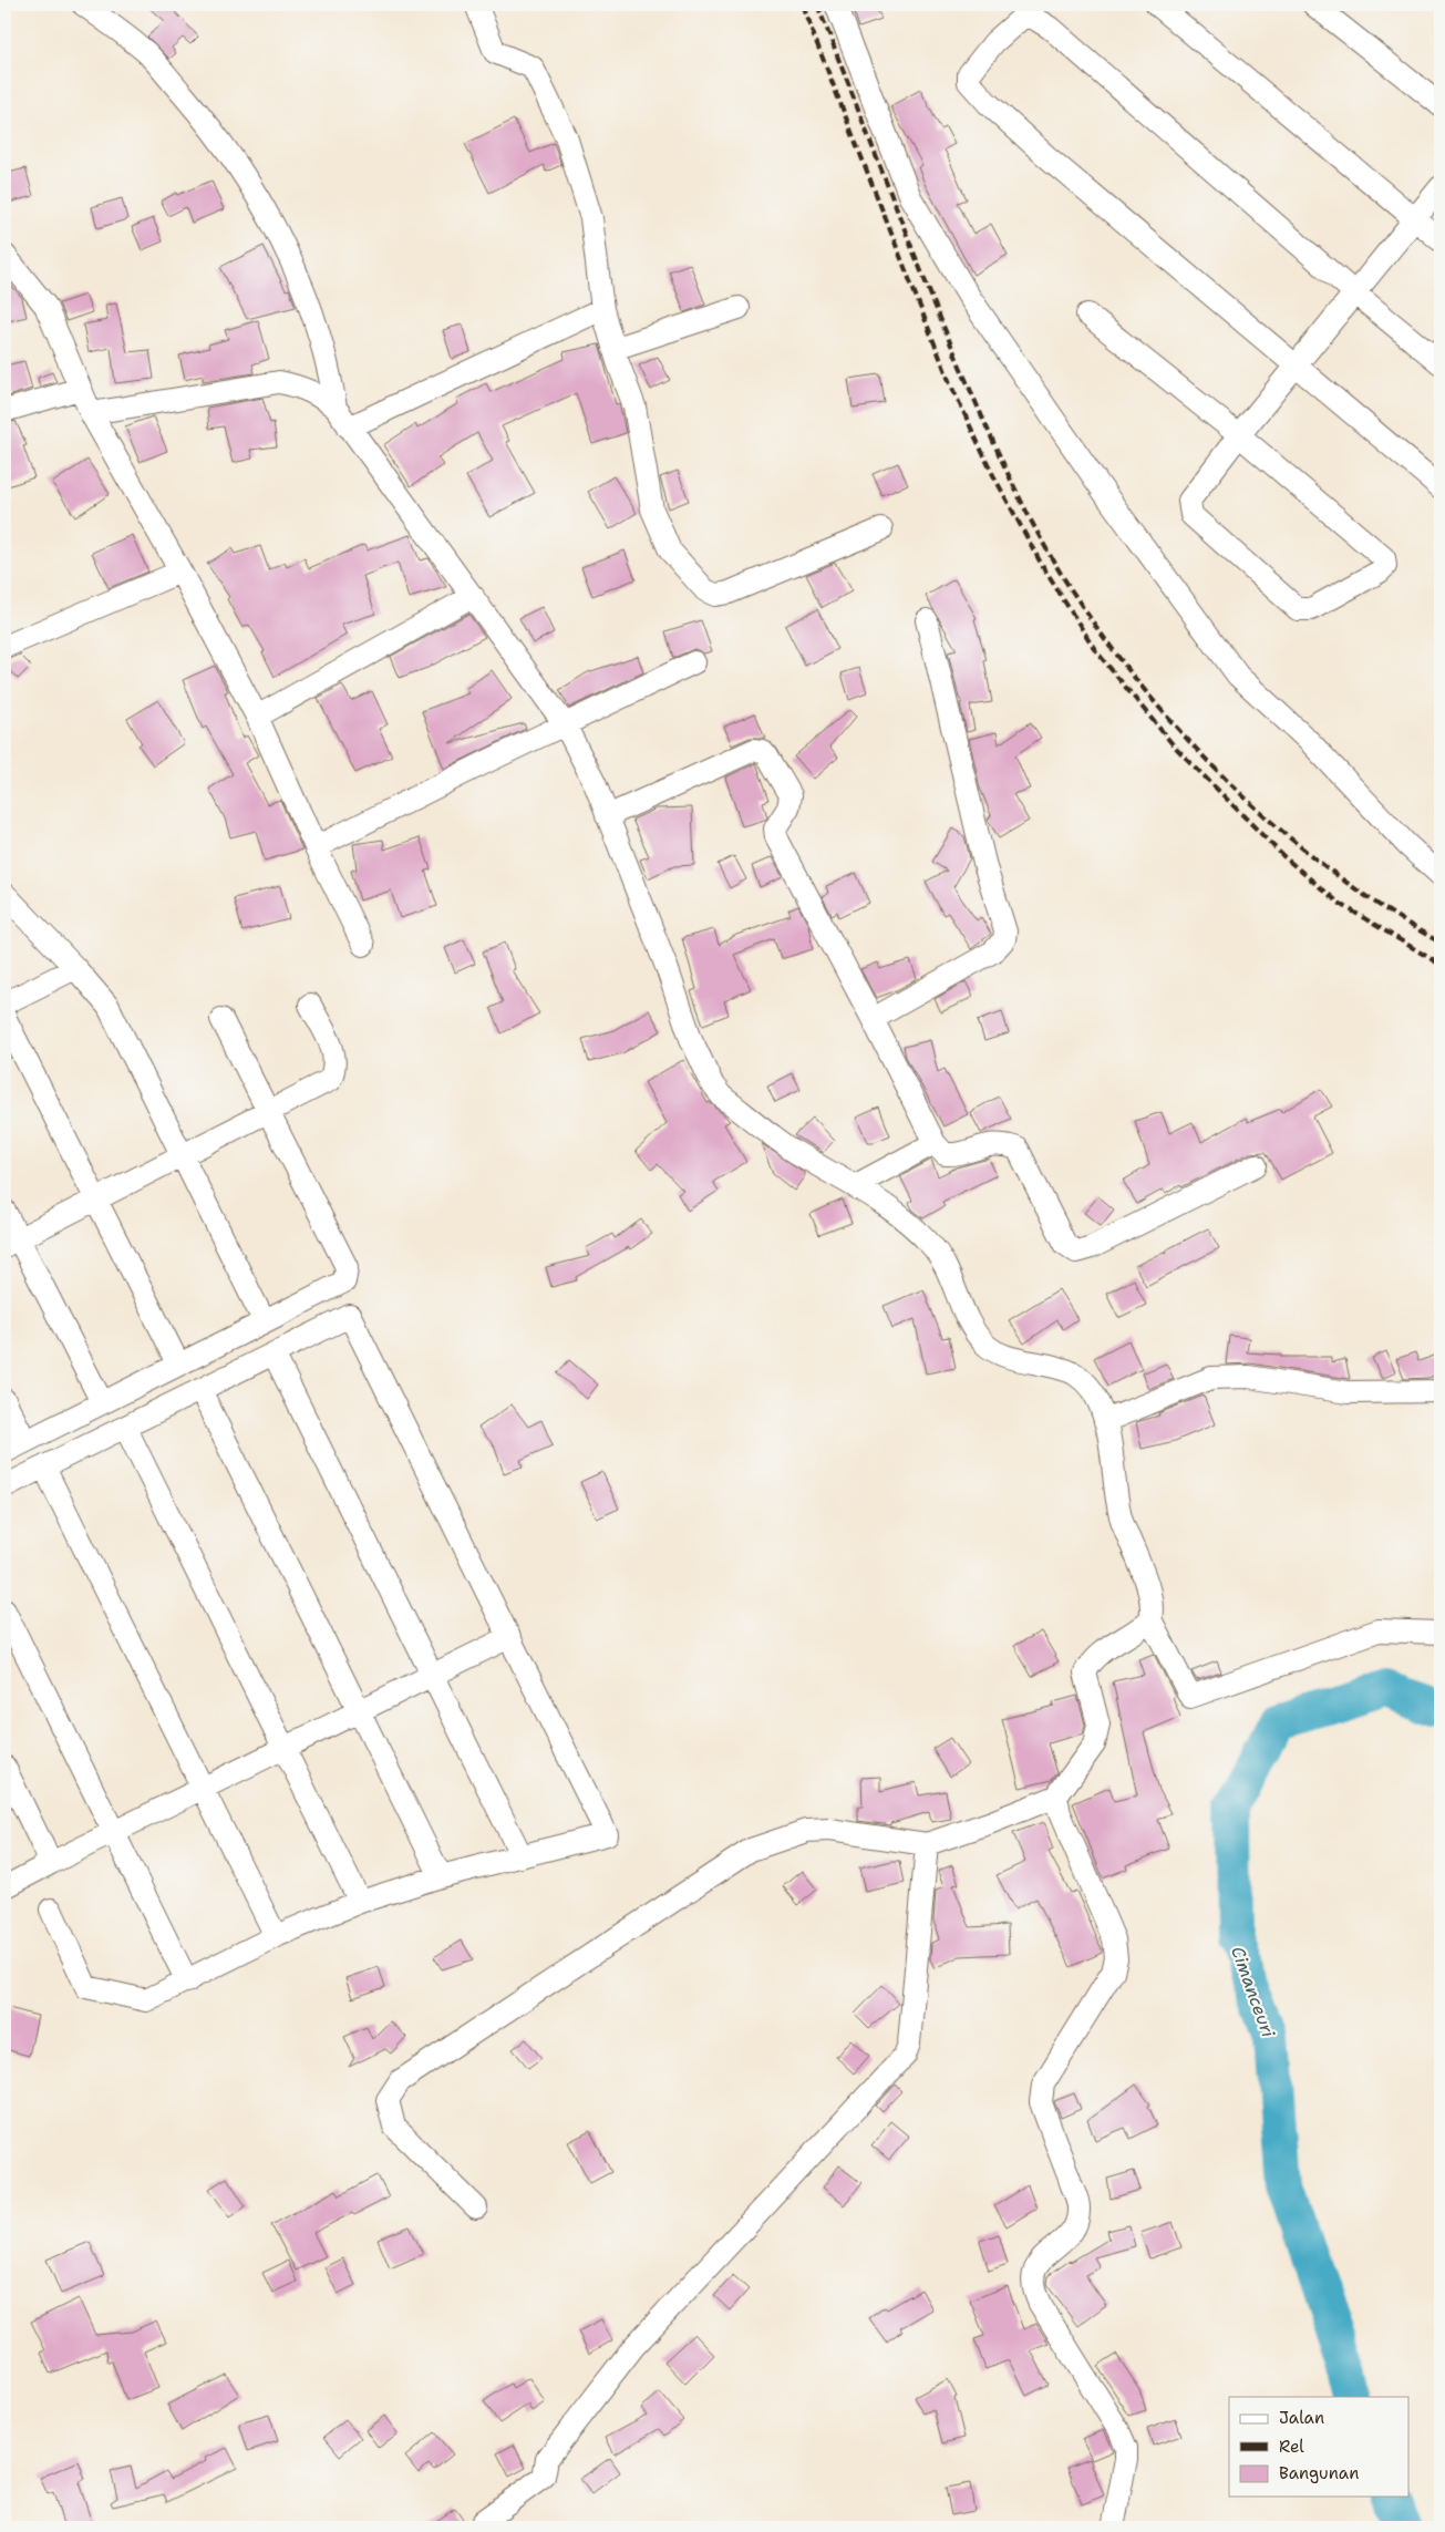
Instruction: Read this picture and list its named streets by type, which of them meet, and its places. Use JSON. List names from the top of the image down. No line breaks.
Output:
{"water":["Cimanceuri"],"legend":["Jalan","Rel","Bangunan"]}
